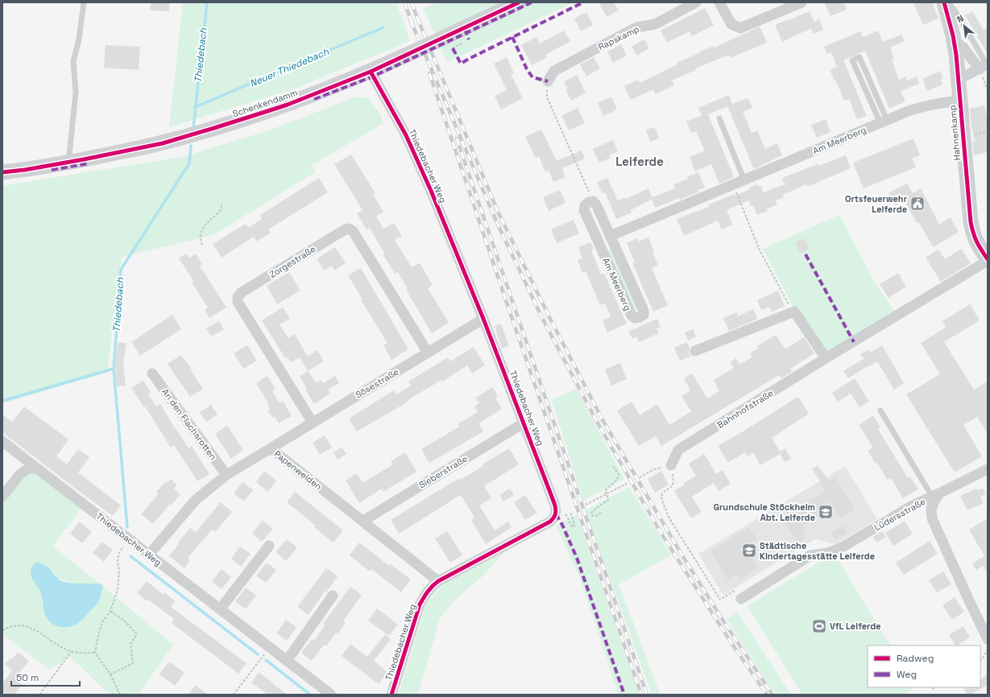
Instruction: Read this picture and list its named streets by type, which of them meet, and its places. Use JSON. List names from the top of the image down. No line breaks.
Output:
{"streets":{"street":["Rapskamp","Schenkendamm","Hahnenkamp","Am Meerberg","Thiedebacher Weg","Zorgestraße","Sösestraße","Bahnhofstraße","An den Flachsrotten","Papenweiden","Sieberstraße","Lüdersstraße"]},"crossings":[["Schenkendamm","Thiedebacher Weg"],["Hahnenkamp","Am Meerberg"],["Hahnenkamp","Bahnhofstraße"],["Thiedebacher Weg","Sösestraße"],["Thiedebacher Weg","Papenweiden"],["Thiedebacher Weg","Sieberstraße"],["Zorgestraße","Sösestraße"],["Sösestraße","Papenweiden"],["An den Flachsrotten","Papenweiden"],["Papenweiden","Sieberstraße"]],"districts":["Leiferde"],"water":["Thiedebach","Neuer Thiedebach"],"places":{"public building":["Ortsfeuerwehr Leiferde"],"school or university":["Grundschule Stöckheim Abt. Leiferde","Städtische Kindertagesstätte Leiferde"],"sports":["VfL Leiferde"]},"legend":["Radweg","Weg"],"scale_bar":"50 m","north":"top left"}
